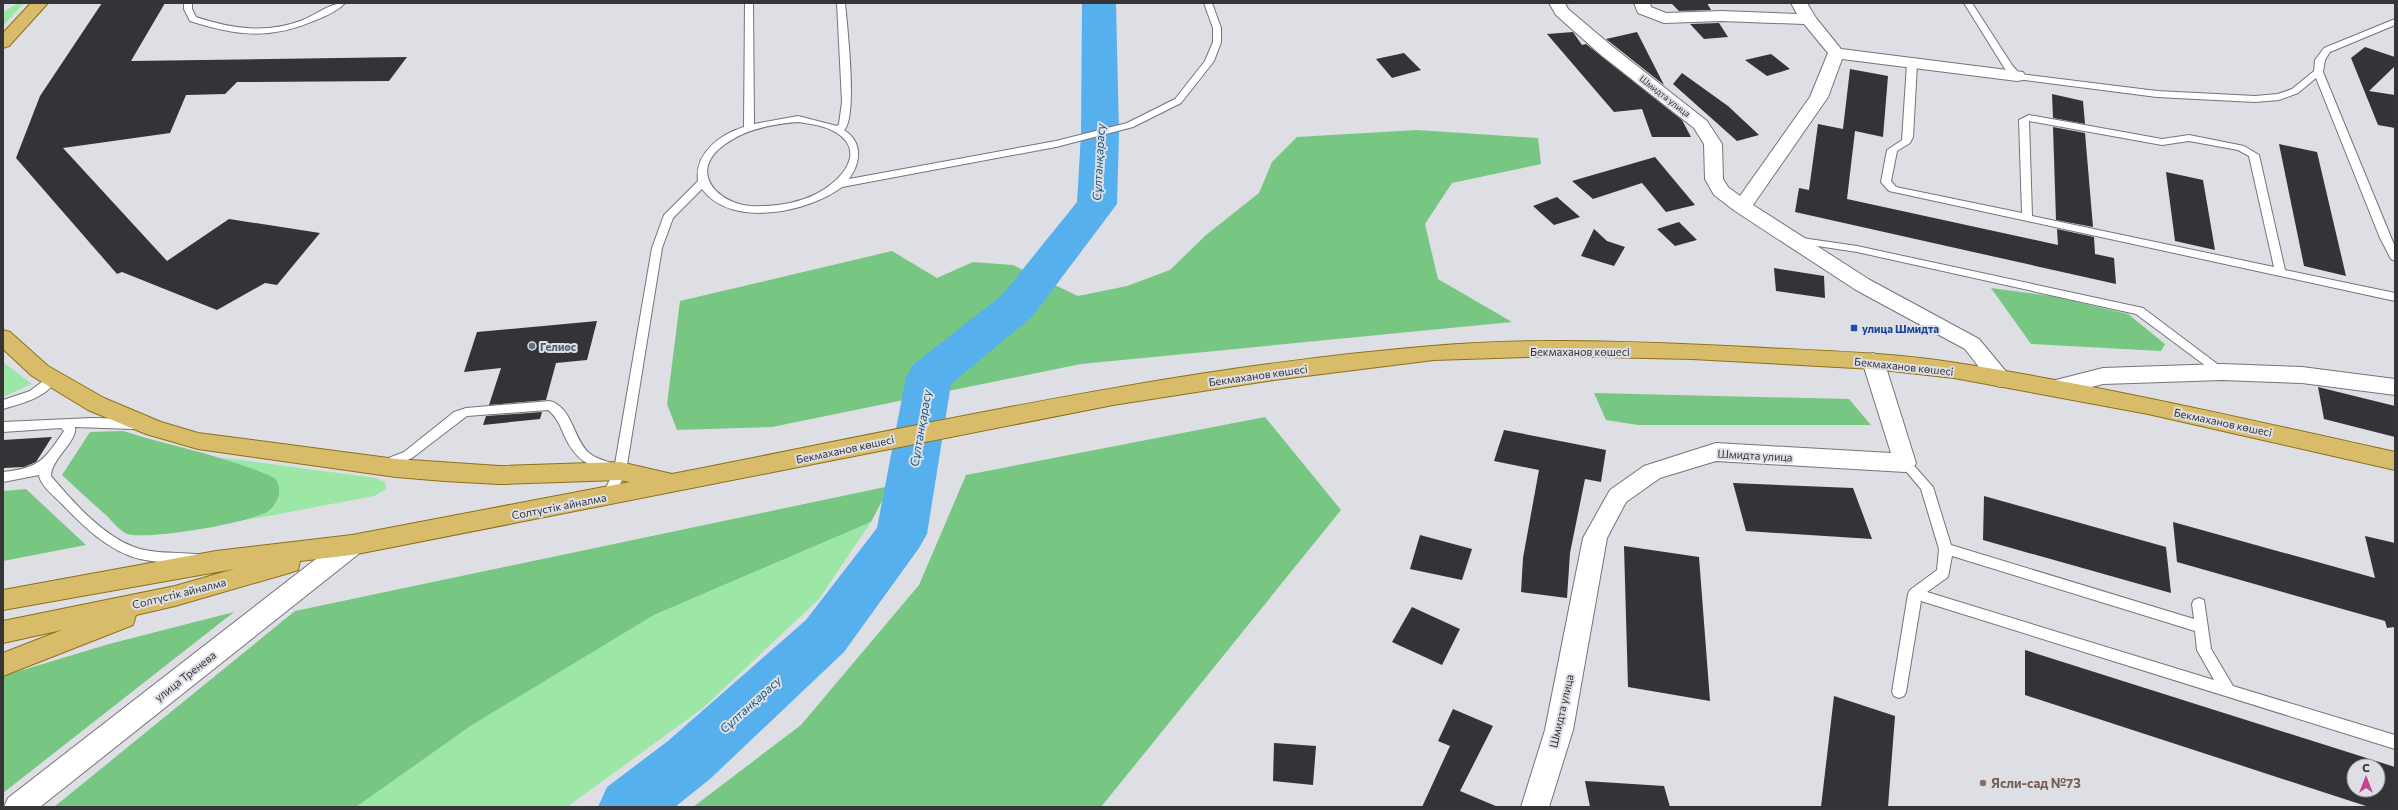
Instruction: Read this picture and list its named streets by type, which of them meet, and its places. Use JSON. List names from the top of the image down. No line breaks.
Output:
{"streets":{"main road":["Бекмаханов көшесі","Солтүстік айналма"],"street":["Шмидта улица","улица Тренева"]},"crossings":[["Бекмаханов көшесі","Солтүстік айналма"],["Солтүстік айналма","улица Тренева"]],"water":["Сұлтанқарасу"],"places":{"transit":["улица Шмидта"],"other":["Гелиос","Ясли-сад №73"]},"north":"top"}
